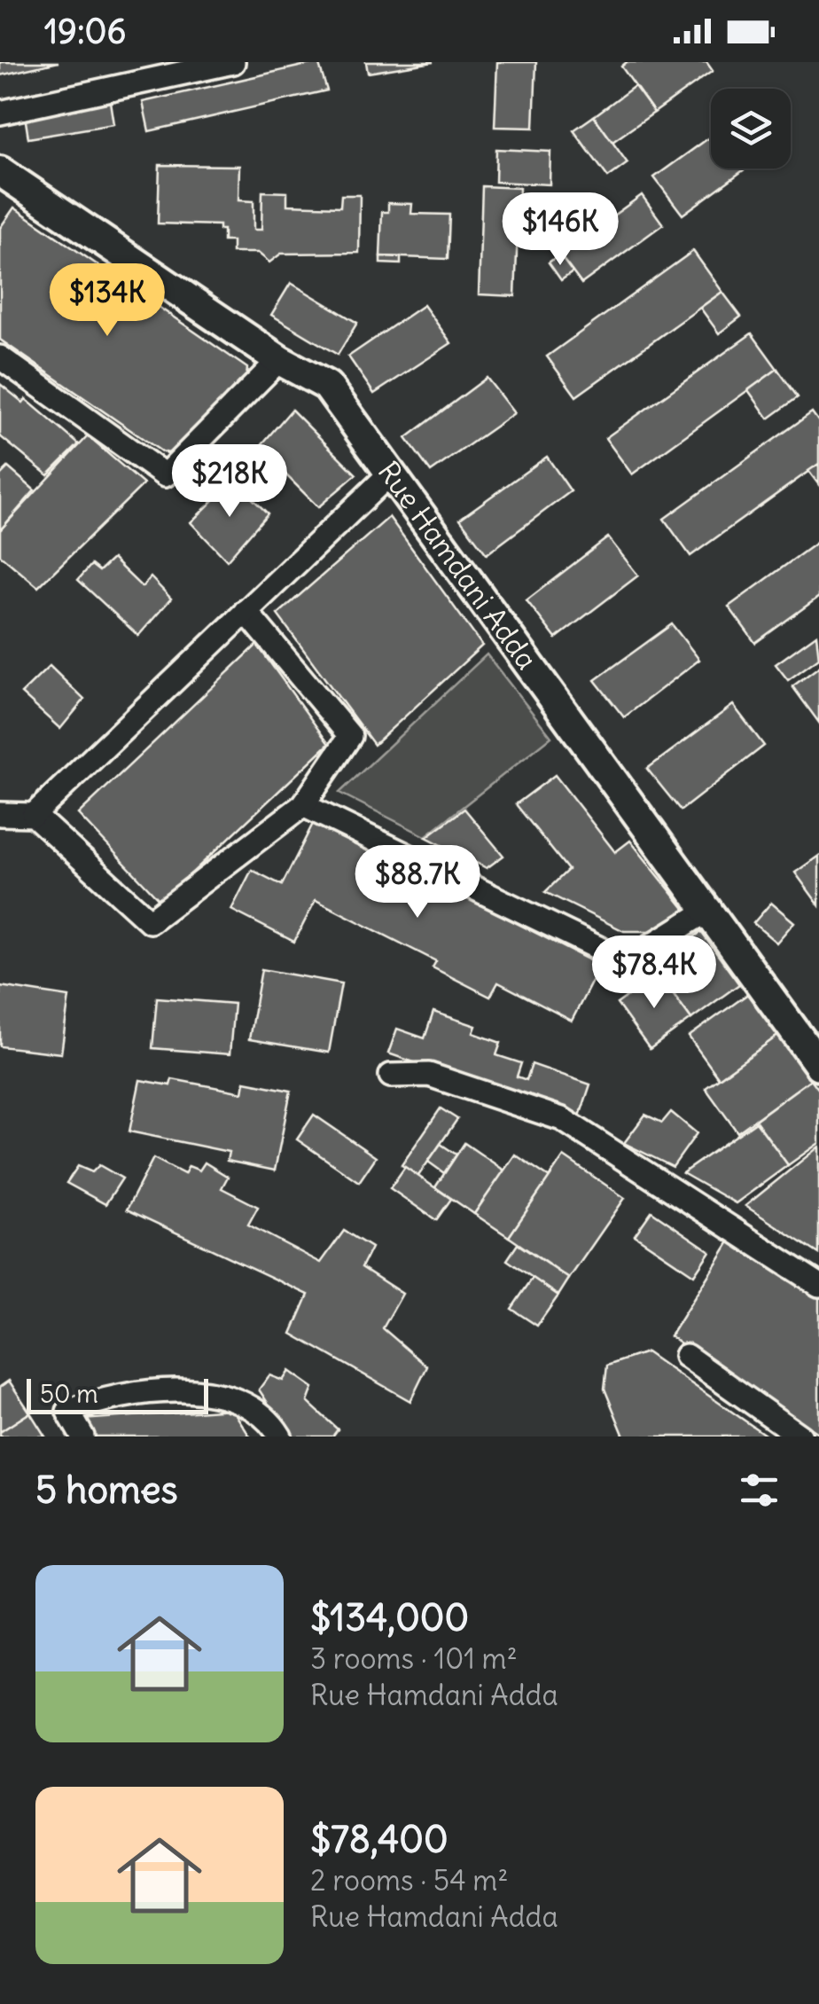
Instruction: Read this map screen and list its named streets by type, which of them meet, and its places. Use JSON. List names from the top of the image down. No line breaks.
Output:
{"streets":{"street":["Rue Hamdani Adda"]},"scale_bar":"50 m","page":{"status":"19:06","price":["$146K","$134K","$218K","$88.7K","$78.4K"],"scale":"50 m","heading":"5 homes","list":[{"name":"$134,000","note":"3 rooms · 101 m² · Rue Hamdani Adda"},{"name":"$78,400","note":"2 rooms · 54 m² · Rue Hamdani Adda"}]}}
